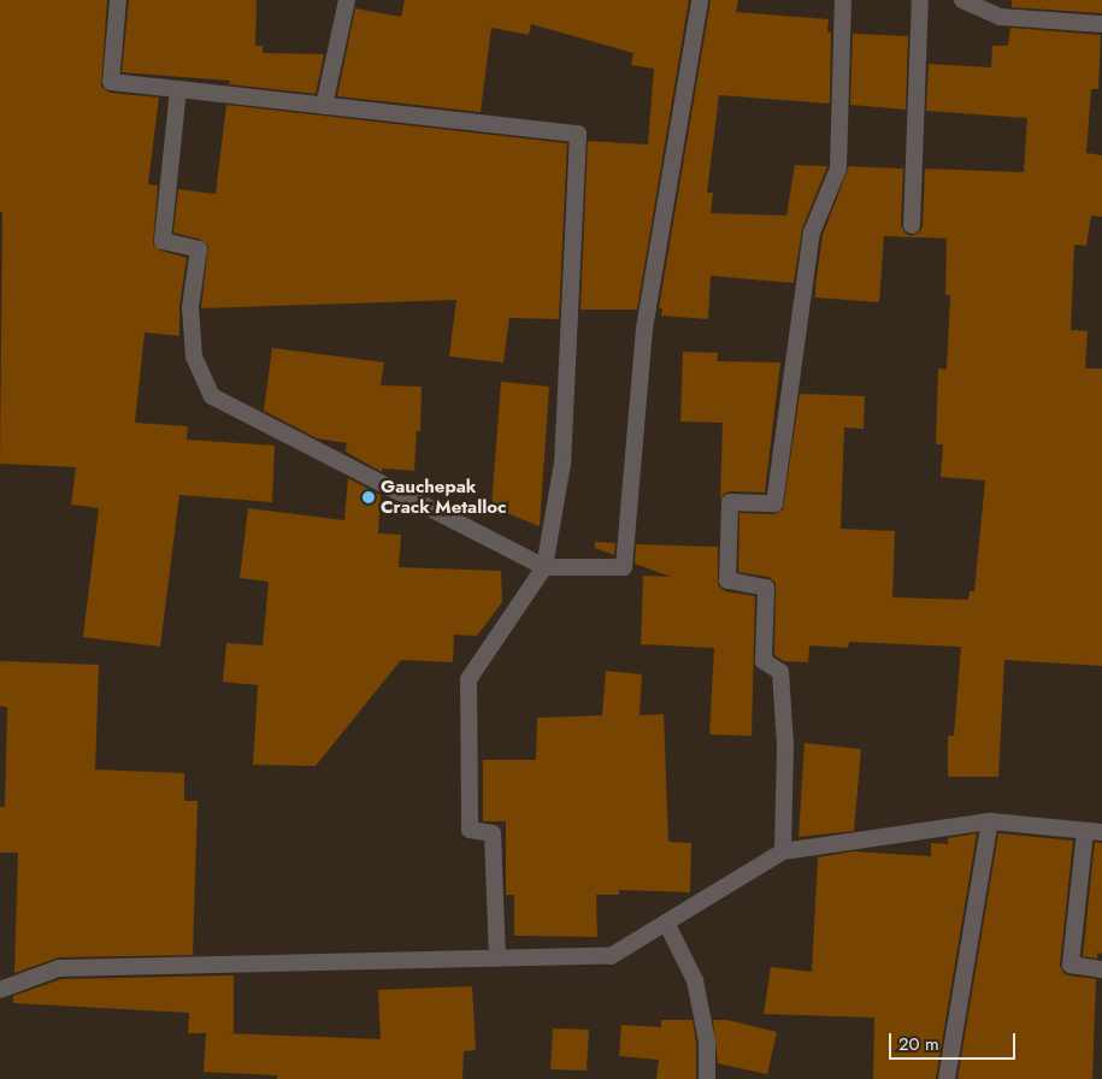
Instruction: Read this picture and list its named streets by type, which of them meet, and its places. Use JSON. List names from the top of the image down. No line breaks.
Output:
{"places":["Gauchepak Crack Metalloc"],"scale_bar":"20 m"}
